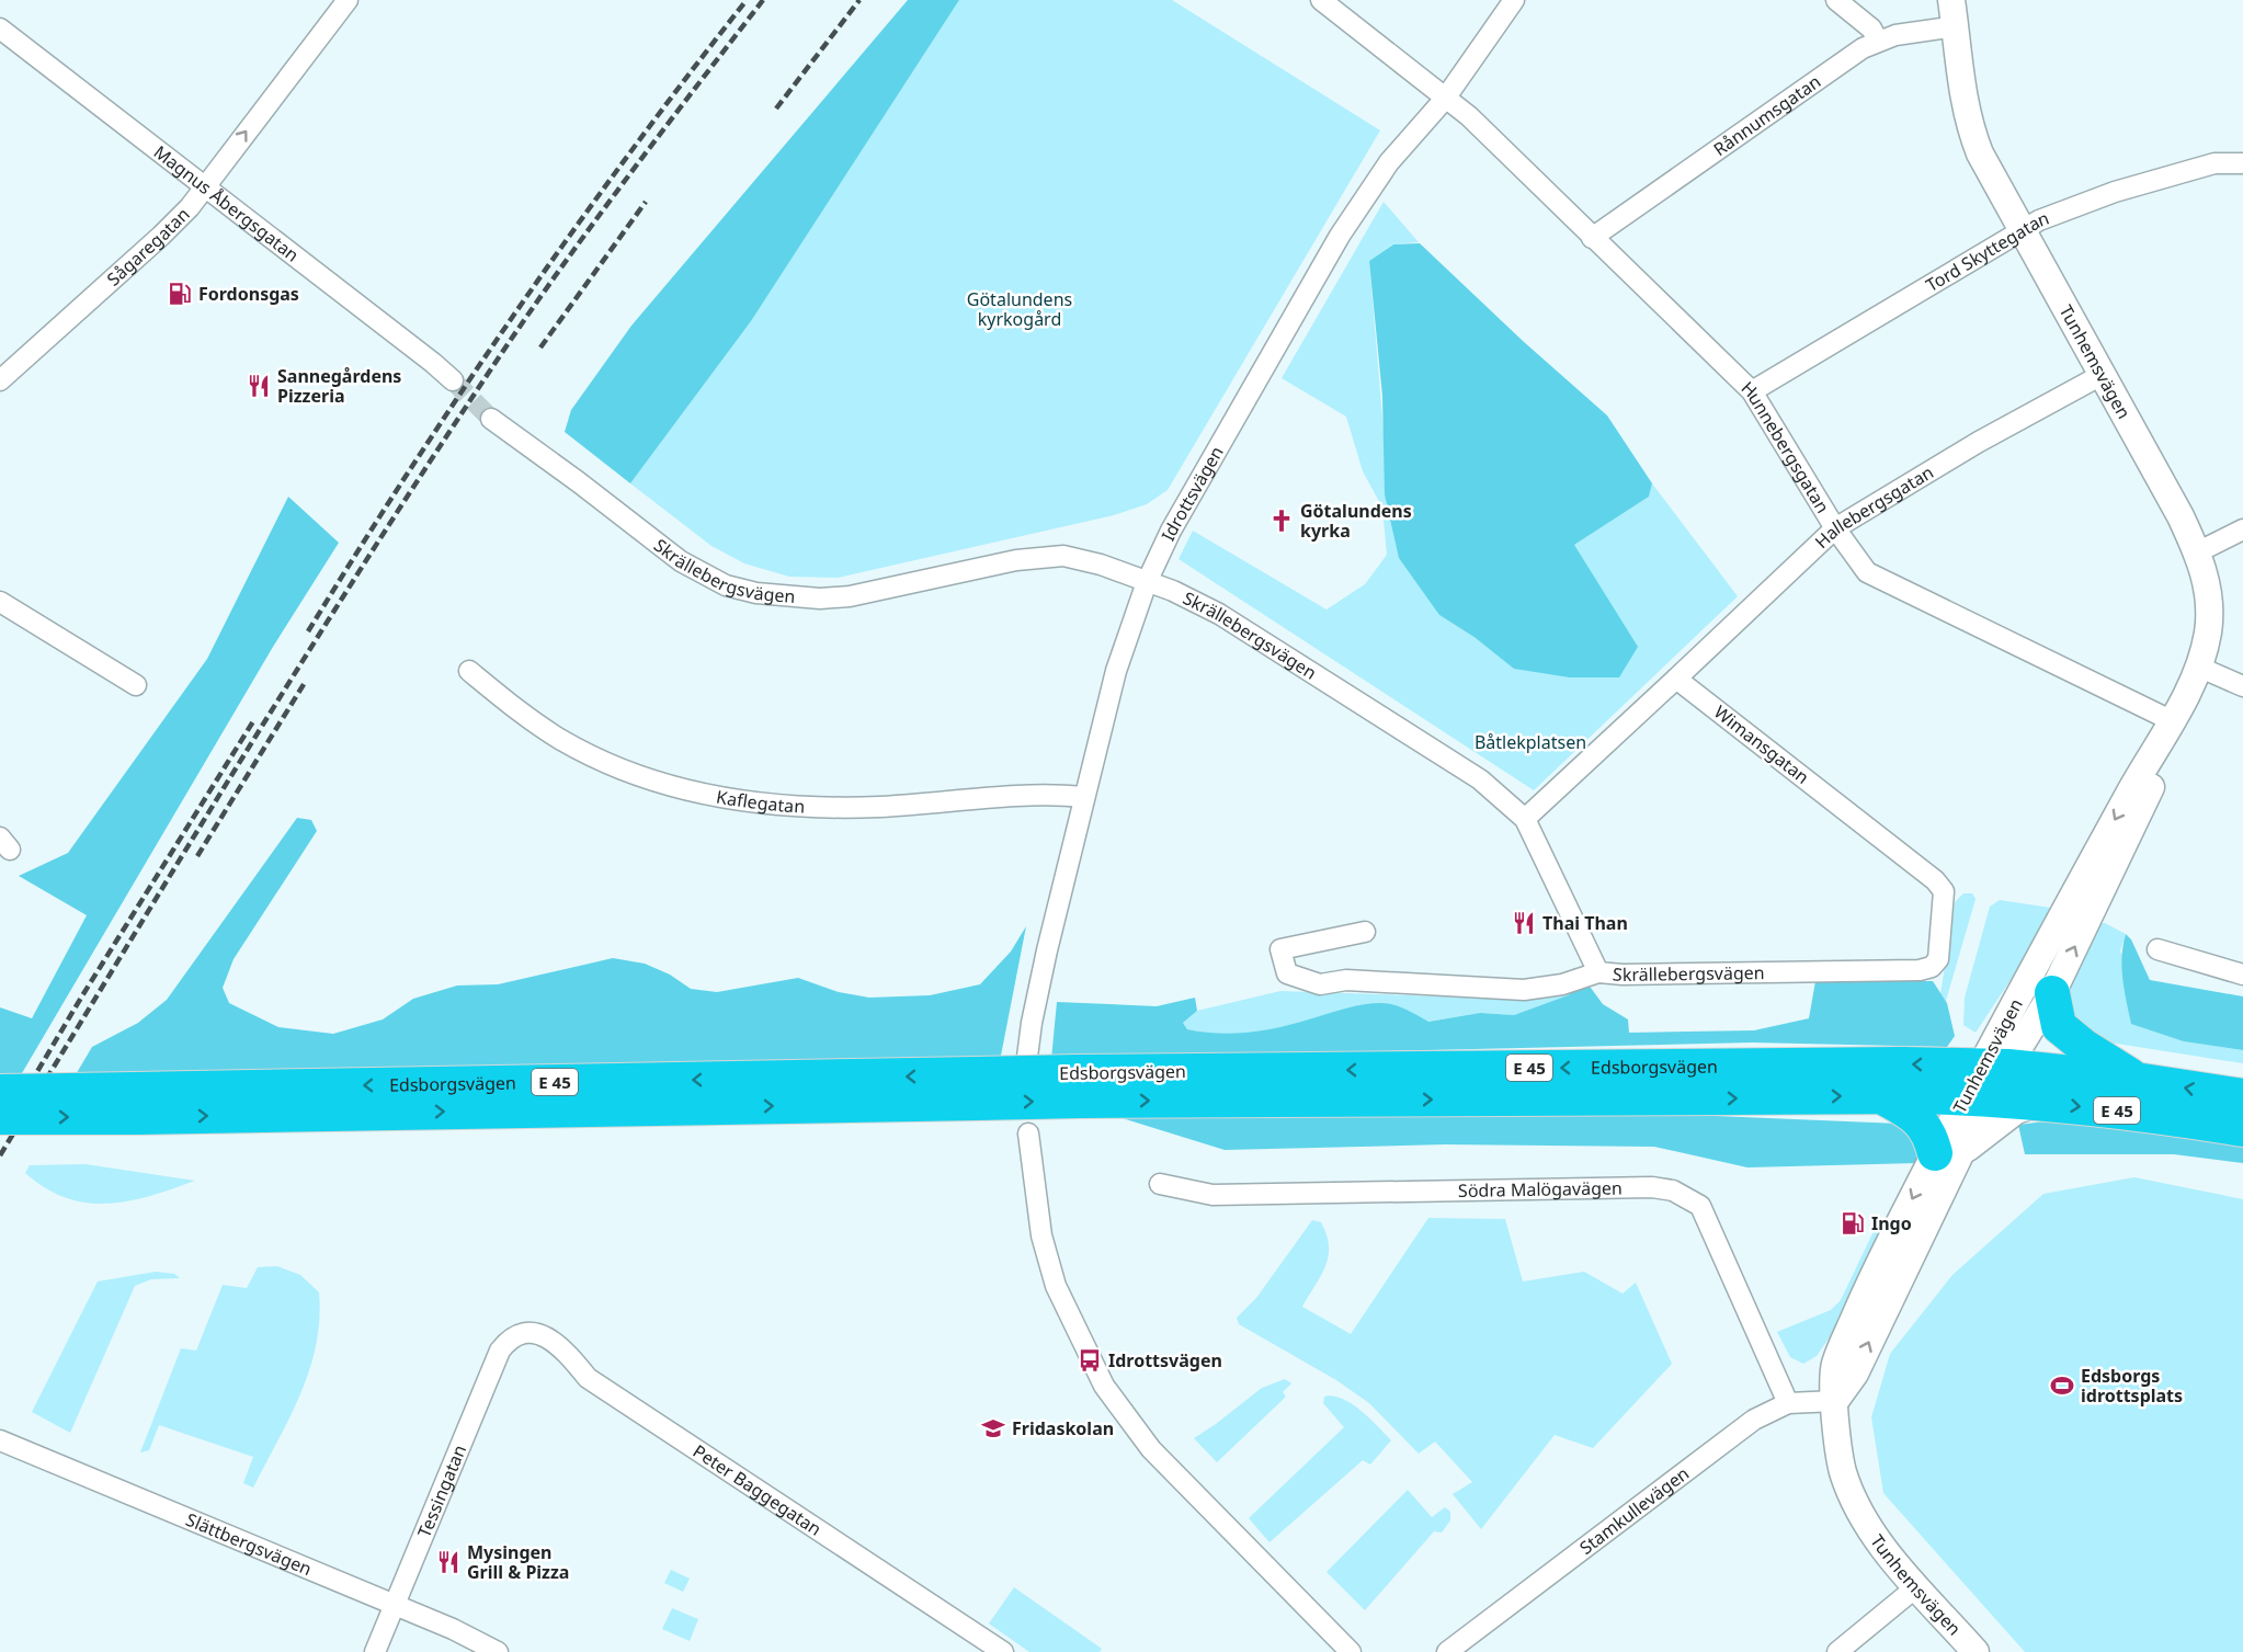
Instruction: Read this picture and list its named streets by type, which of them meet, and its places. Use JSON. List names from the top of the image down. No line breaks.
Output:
{"streets":{"highway":["Edsborgsvägen","E 45"],"street":["Rånnumsgatan","Magnus Åbergsgatan","Sågaregatan","Tord Skyttegatan","Tunhemsvägen","Hunnebergsgatan","Idrottsvägen","Hallebergsgatan","Skrällebergsvägen","Wimansgatan","Kaflegatan","Södra Malögavägen","Tessingatan","Peter Baggegatan","Stamkullevägen","Slättbergsvägen"]},"crossings":[["Rånnumsgatan","Tunhemsvägen"],["Rånnumsgatan","Hunnebergsgatan"],["Magnus Åbergsgatan","Sågaregatan"],["Tord Skyttegatan","Tunhemsvägen"],["Tord Skyttegatan","Hunnebergsgatan"],["Tunhemsvägen","Hunnebergsgatan"],["Tunhemsvägen","Hallebergsgatan"],["Tunhemsvägen","Edsborgsvägen"],["Tunhemsvägen","Stamkullevägen"],["Hunnebergsgatan","Idrottsvägen"],["Hunnebergsgatan","Hallebergsgatan"],["Idrottsvägen","Skrällebergsvägen"],["Idrottsvägen","Kaflegatan"],["Hallebergsgatan","Wimansgatan"],["Skrällebergsvägen","Wimansgatan"],["Södra Malögavägen","Stamkullevägen"],["Tessingatan","Peter Baggegatan"],["Tessingatan","Slättbergsvägen"]],"one_way":["Sågaregatan"],"parks":["Götalundens kyrkogård","Båtlekplatsen"],"places":{"fuel station":["Fordonsgas","Ingo"],"restaurant":["Sannegårdens Pizzeria","Thai Than","Mysingen Grill & Pizza"],"church":["Götalundens kyrka"],"bus stop":["Idrottsvägen"],"sports":["Edsborgs idrottsplats"],"school or university":["Fridaskolan"]}}
